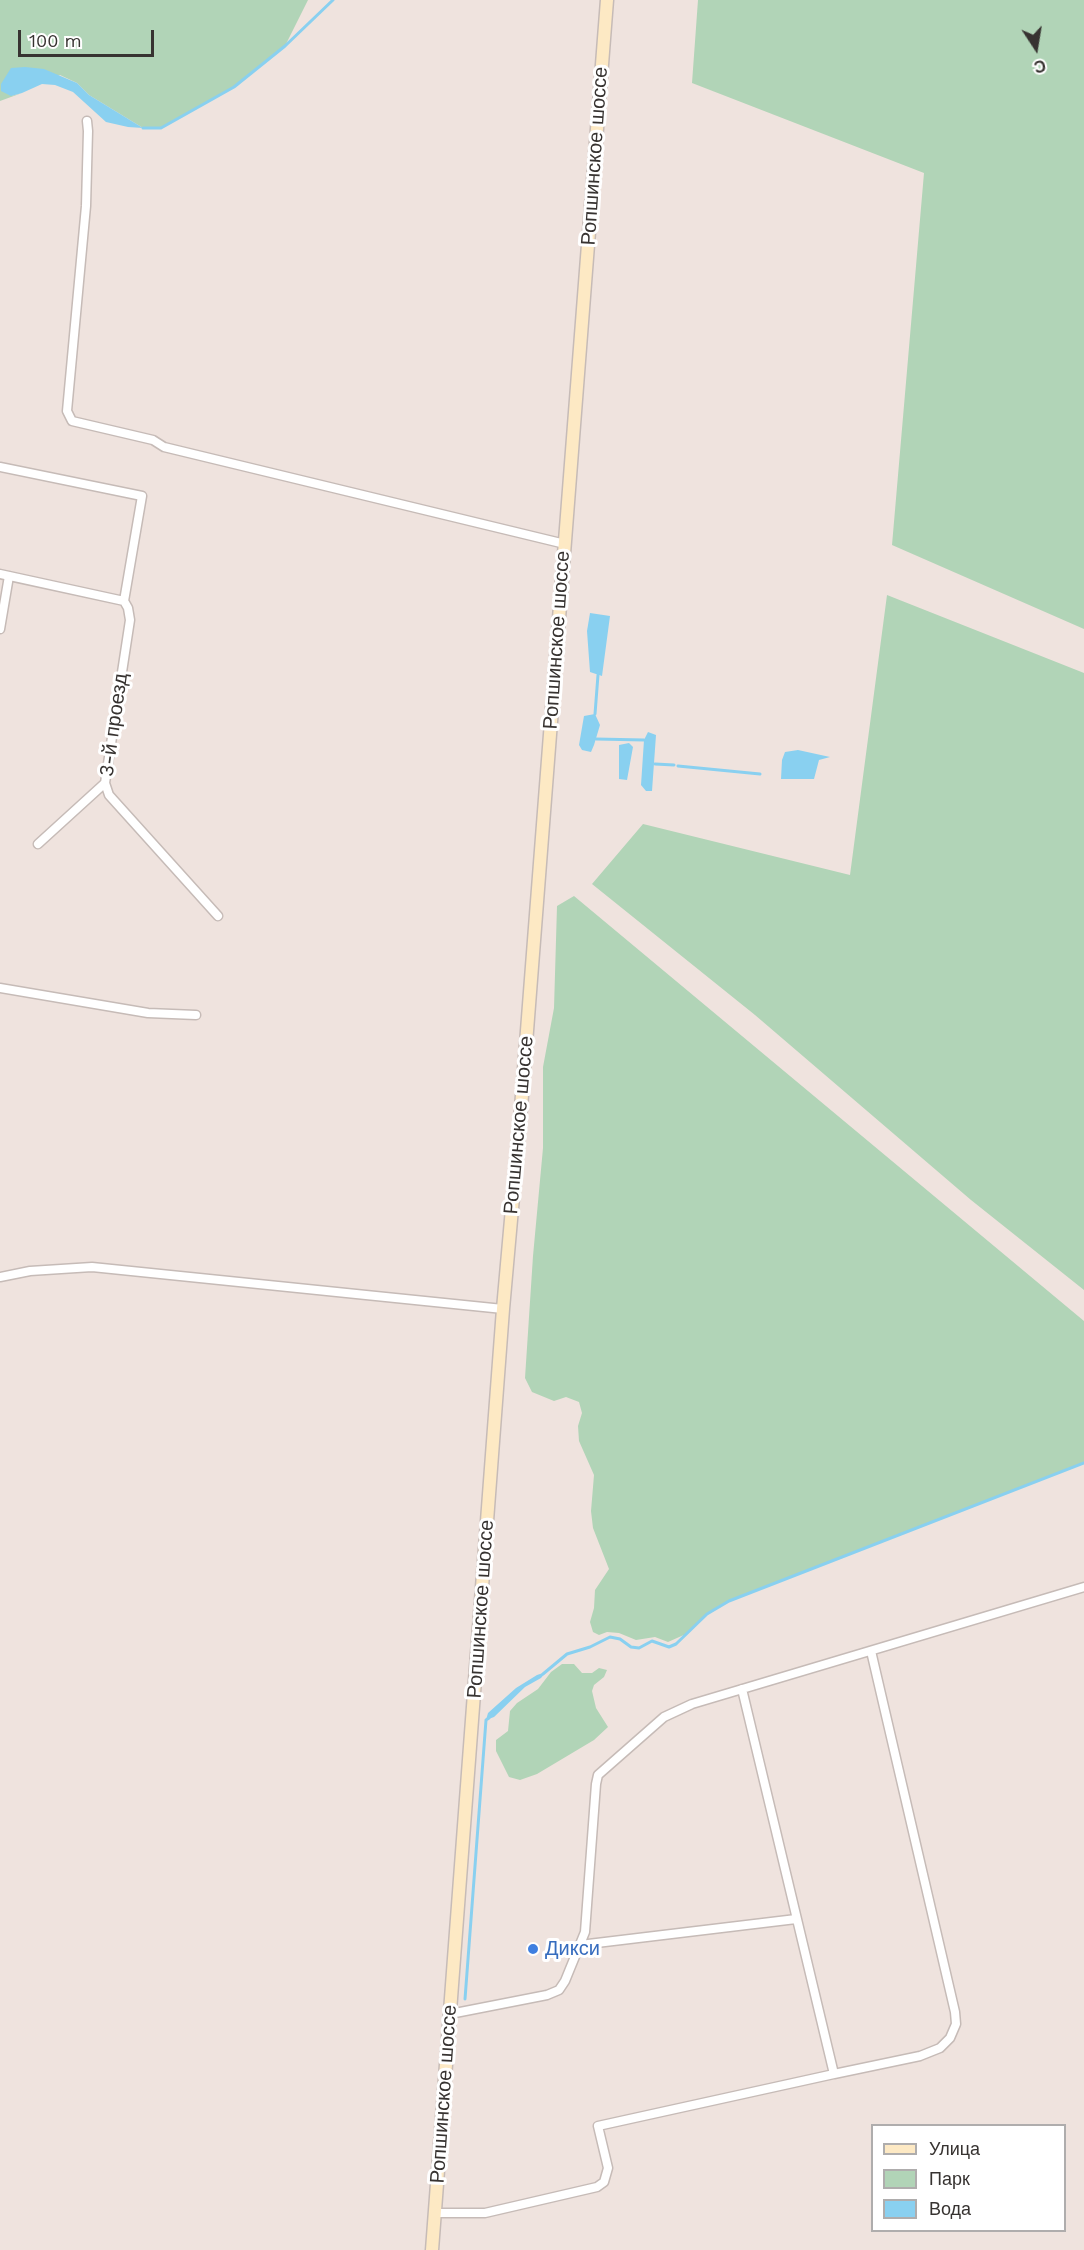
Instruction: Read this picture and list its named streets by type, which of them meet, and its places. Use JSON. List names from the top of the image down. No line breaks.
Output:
{"streets":{"main road":["Ропшинское шоссе"],"street":["3-й проезд"]},"places":["Дикси"],"legend":["Улица","Парк","Вода"],"scale_bar":"100 m","north":"bottom"}
